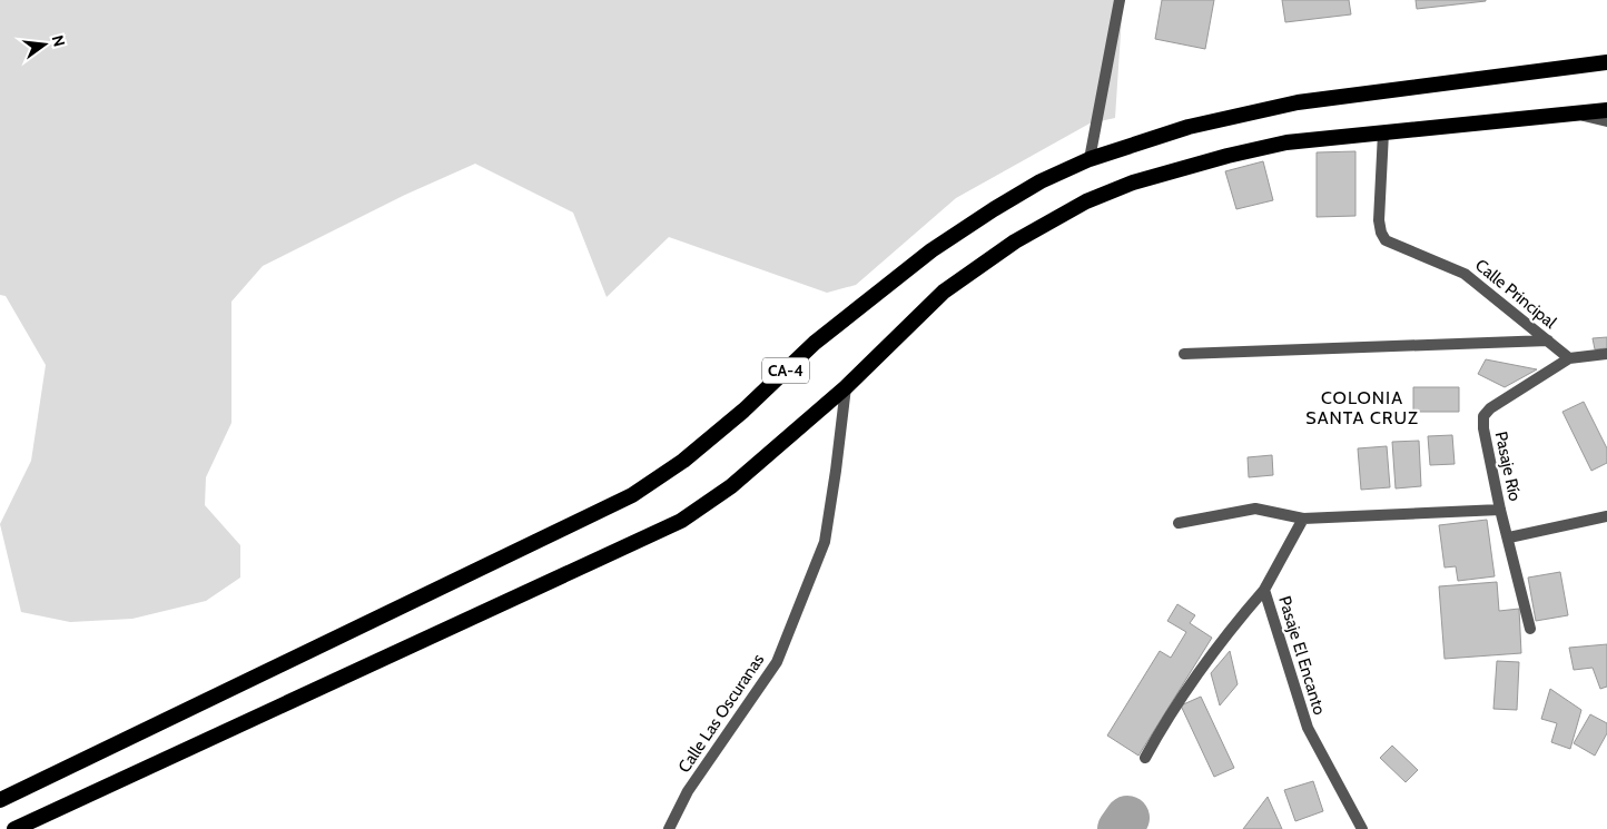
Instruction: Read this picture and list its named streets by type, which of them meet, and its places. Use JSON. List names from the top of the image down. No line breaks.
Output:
{"streets":{"highway":["CA-4"],"street":["Calle Principal","Pasaje Río","Pasaje El Encanto","Calle Las Oscuranas"]},"crossings":[["Calle Principal","Pasaje Río"]],"districts":["COLONIA SANTA CRUZ"],"north":"right"}
